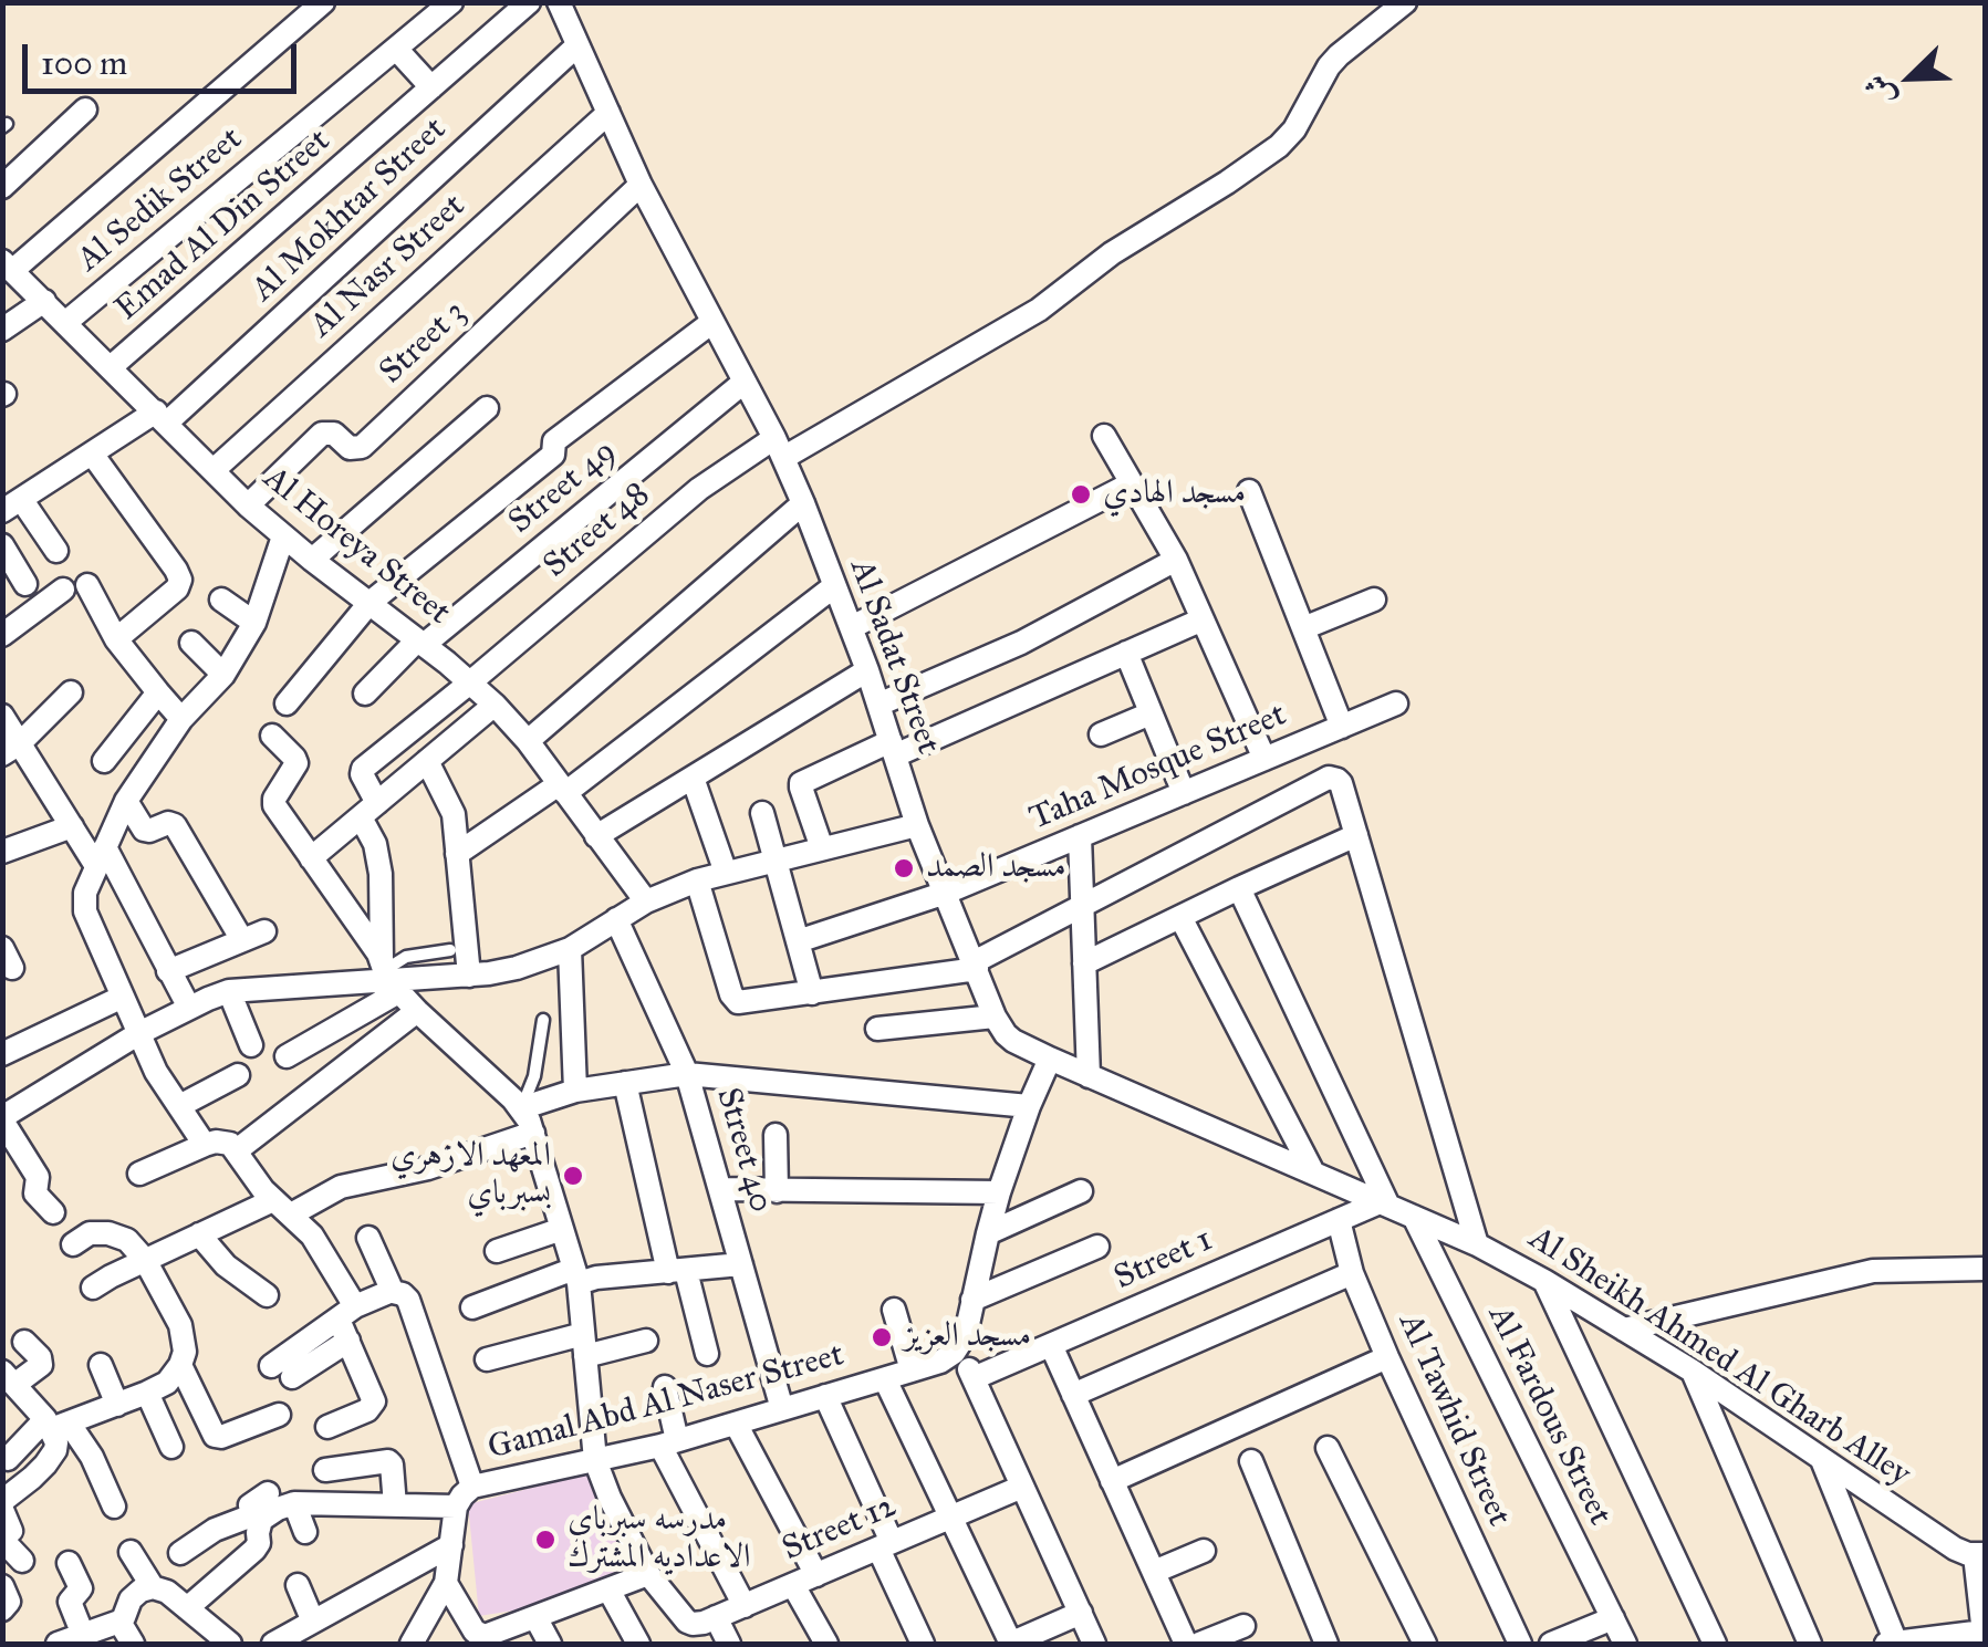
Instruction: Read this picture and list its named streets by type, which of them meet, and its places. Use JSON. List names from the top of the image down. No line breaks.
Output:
{"streets":{"street":["Al Sedik Street","Al Mokhtar Street","Emad Al Din Street","Al Nasr Street","Street 3","Street 49","Street 48","Al Horeya Street","Al Sadat Street","Taha Mosque Street","Street 40","Street 1","Al Sheikh Ahmed Al Gharb Alley","Gamal Abd Al Naser Street","Al Fardous Street","Al Tawhid Street","Street 12"]},"crossings":[["Al Sedik Street","Al Horeya Street"],["Al Mokhtar Street","Al Horeya Street"],["Al Mokhtar Street","Al Sadat Street"],["Emad Al Din Street","Al Horeya Street"],["Al Nasr Street","Al Horeya Street"],["Al Nasr Street","Al Sadat Street"],["Street 3","Al Horeya Street"],["Street 3","Al Sadat Street"],["Street 49","Al Horeya Street"],["Street 49","Al Sadat Street"],["Street 48","Al Horeya Street"],["Street 48","Al Sadat Street"],["Al Sadat Street","Taha Mosque Street"],["Al Sadat Street","Al Sheikh Ahmed Al Gharb Alley"],["Street 40","Gamal Abd Al Naser Street"],["Street 1","Al Sheikh Ahmed Al Gharb Alley"],["Street 1","Al Tawhid Street"],["Al Sheikh Ahmed Al Gharb Alley","Al Fardous Street"]],"places":["مسجد الهادي","مسجد الصمد","المعهد الازهري بسبرباي","مسجد العزيز","مدرسه سبرباي الاعداديه المشترك"],"scale_bar":"100 m","north":"bottom left"}
